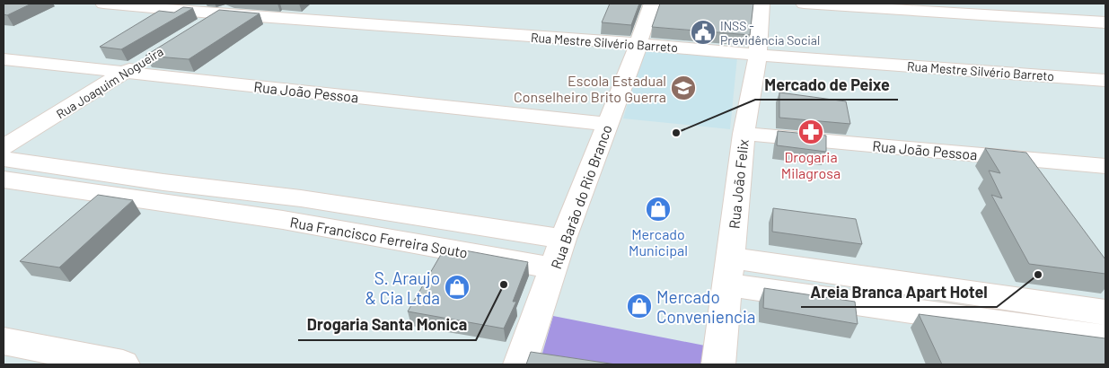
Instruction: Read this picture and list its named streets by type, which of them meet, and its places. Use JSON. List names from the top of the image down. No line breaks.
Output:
{"streets":{"street":["Rua Mestre Silvério Barreto","Rua Joaquim Nogueira","Rua João Pessoa","Rua João Felix","Rua Barão do Rio Branco","Rua Francisco Ferreira Souto"]},"crossings":[["Rua Mestre Silvério Barreto","Rua João Felix"],["Rua Mestre Silvério Barreto","Rua Barão do Rio Branco"],["Rua Joaquim Nogueira","Rua João Pessoa"],["Rua João Pessoa","Rua João Felix"],["Rua João Pessoa","Rua Barão do Rio Branco"],["Rua Barão do Rio Branco","Rua Francisco Ferreira Souto"]],"places":{"public building":["INSS - Previdência Social"],"school or university":["Escola Estadual Conselheiro Brito Guerra"],"pharmacy":["Drogaria Milagrosa"],"other":["Mercado de Peixe","Areia Branca Apart Hotel","Drogaria Santa Monica"],"shop":["Mercado Municipal","S. Araujo & Cia Ltda","Mercado Conveniencia"]}}
